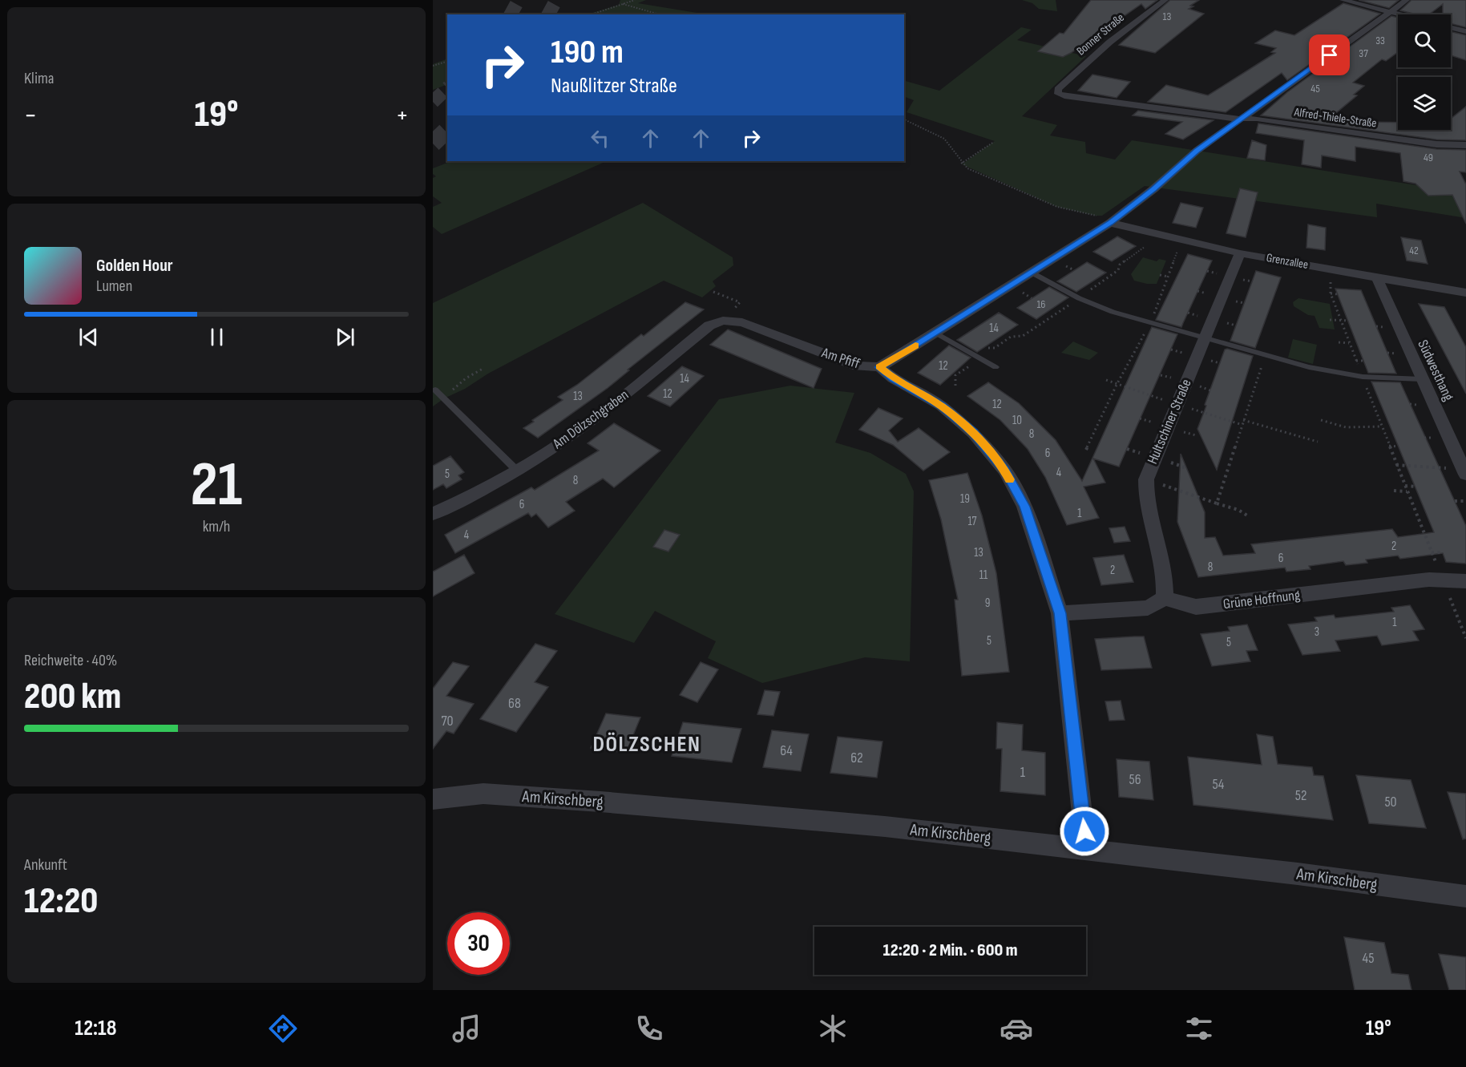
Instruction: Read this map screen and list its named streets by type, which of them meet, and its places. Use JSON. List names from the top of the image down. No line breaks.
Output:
{"streets":{"street":["Bonner Straße","Alfred-Thiele-Straße","Grenzallee","Am Pfiff","Südwesthang","Am Dölzschgraben","Hultschiner Straße","Grüne Hoffnung","Am Kirschberg"]},"crossings":[["Bonner Straße","Alfred-Thiele-Straße"],["Grenzallee","Südwesthang"],["Grenzallee","Hultschiner Straße"],["Am Pfiff","Am Dölzschgraben"],["Am Pfiff","Am Kirschberg"],["Hultschiner Straße","Grüne Hoffnung"]],"districts":["DÖLZSCHEN"],"house_numbers":["13","33","37","45","49","42","16","14","12","14","12","13","12","10","8","6","4","5","8","19","6","1","17","4","2","13","6","8","2","11","9","1","3","5","5","68","70","64","62","1","56","54","52","50","45"],"page":{"tile":["Klima",["21","km/h"],["Reichweite · 40%","200 km"],["Ankunft","12:20"]],"turn":["190 m","Naußlitzer Straße"],"heat":["−","19°","+"],"song":["Golden Hour","Lumen"],"limit":"30","trip":"12:20 · 2 Min. · 600 m","tabs":["12:18","19°"]}}
